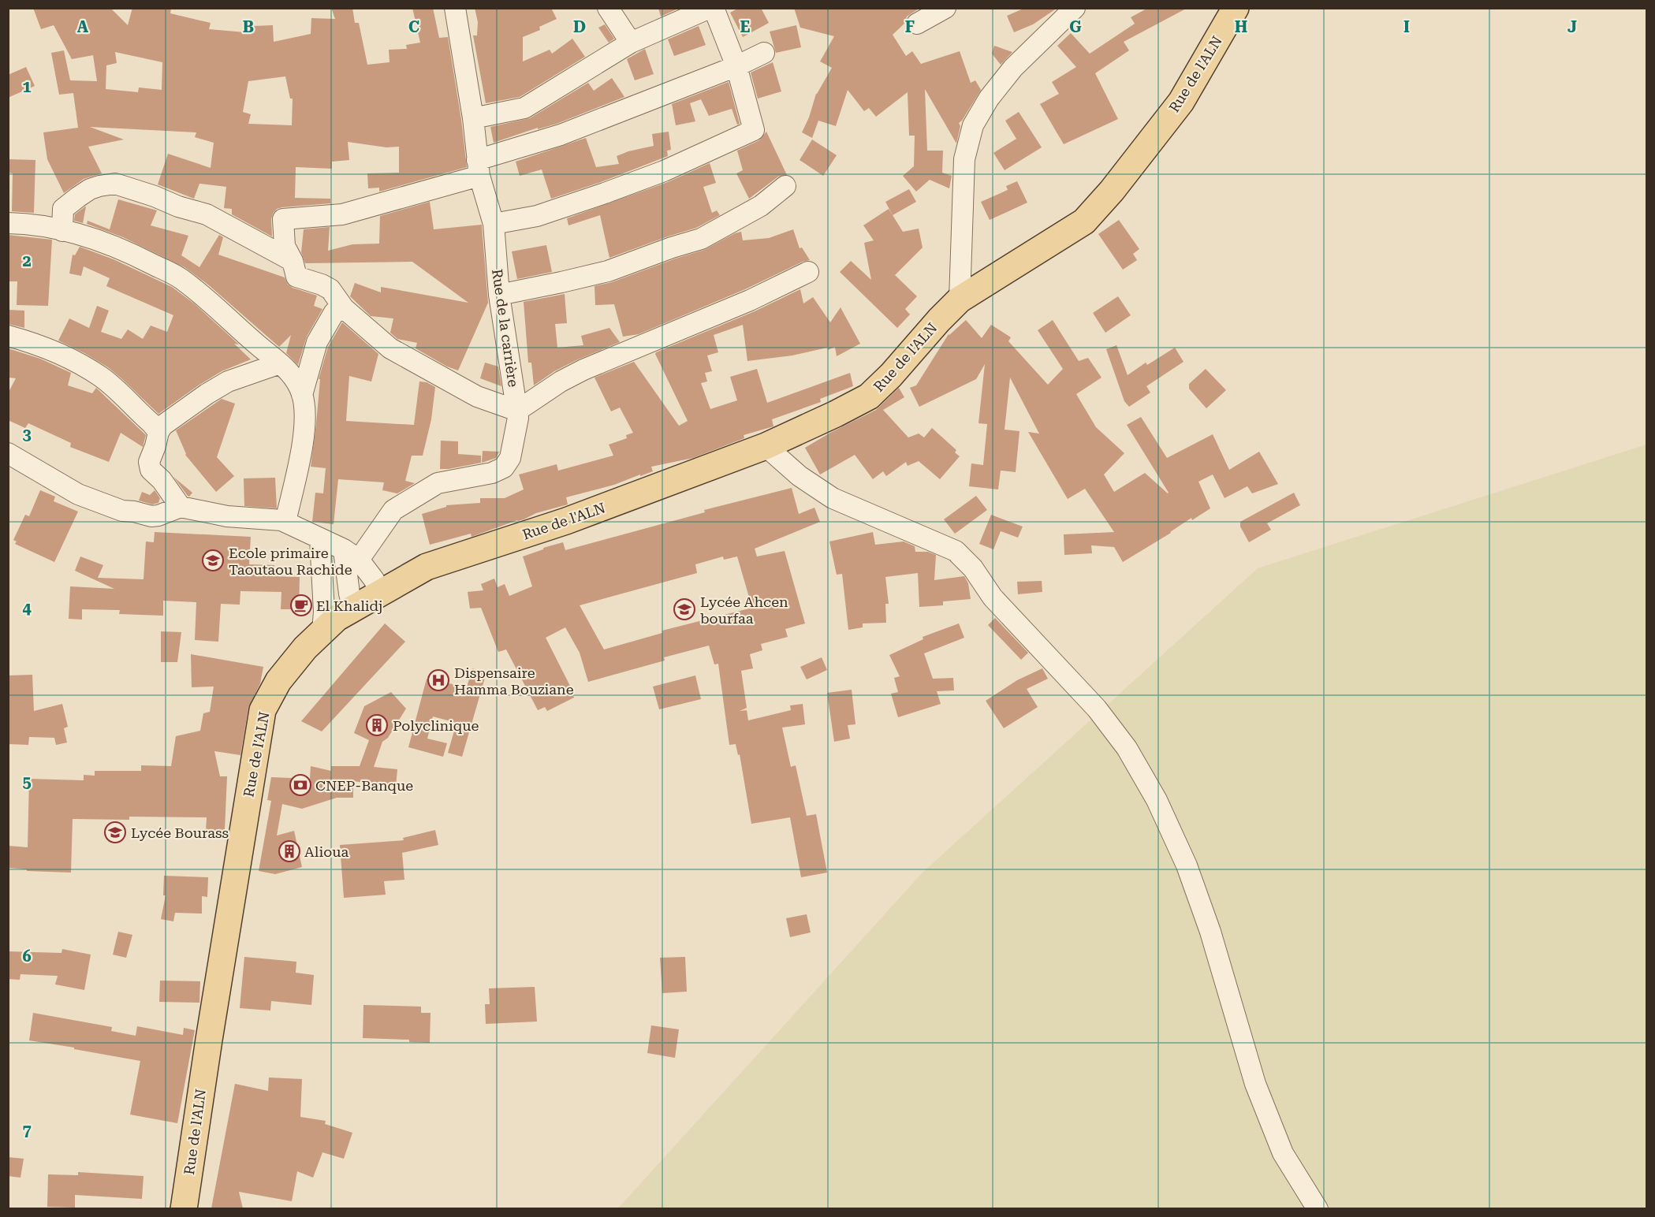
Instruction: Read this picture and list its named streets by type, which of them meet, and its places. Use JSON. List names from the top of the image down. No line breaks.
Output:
{"streets":{"main road":["Rue de l'ALN"],"street":["Rue de la carrière"]},"places":{"school or university":["Ecole primaire Taoutaou Rachide","Lycée Ahcen bourfaa","Lycée Bourass"],"cafe":["El Khalidj"],"hospital":["Dispensaire Hamma Bouziane"],"building":["Polyclinique","Alioua"],"bank":["CNEP-Banque"]},"grid":{"columns":["A","B","C","D","E","F","G","H","I","J"],"rows":["1","2","3","4","5","6","7"]}}
